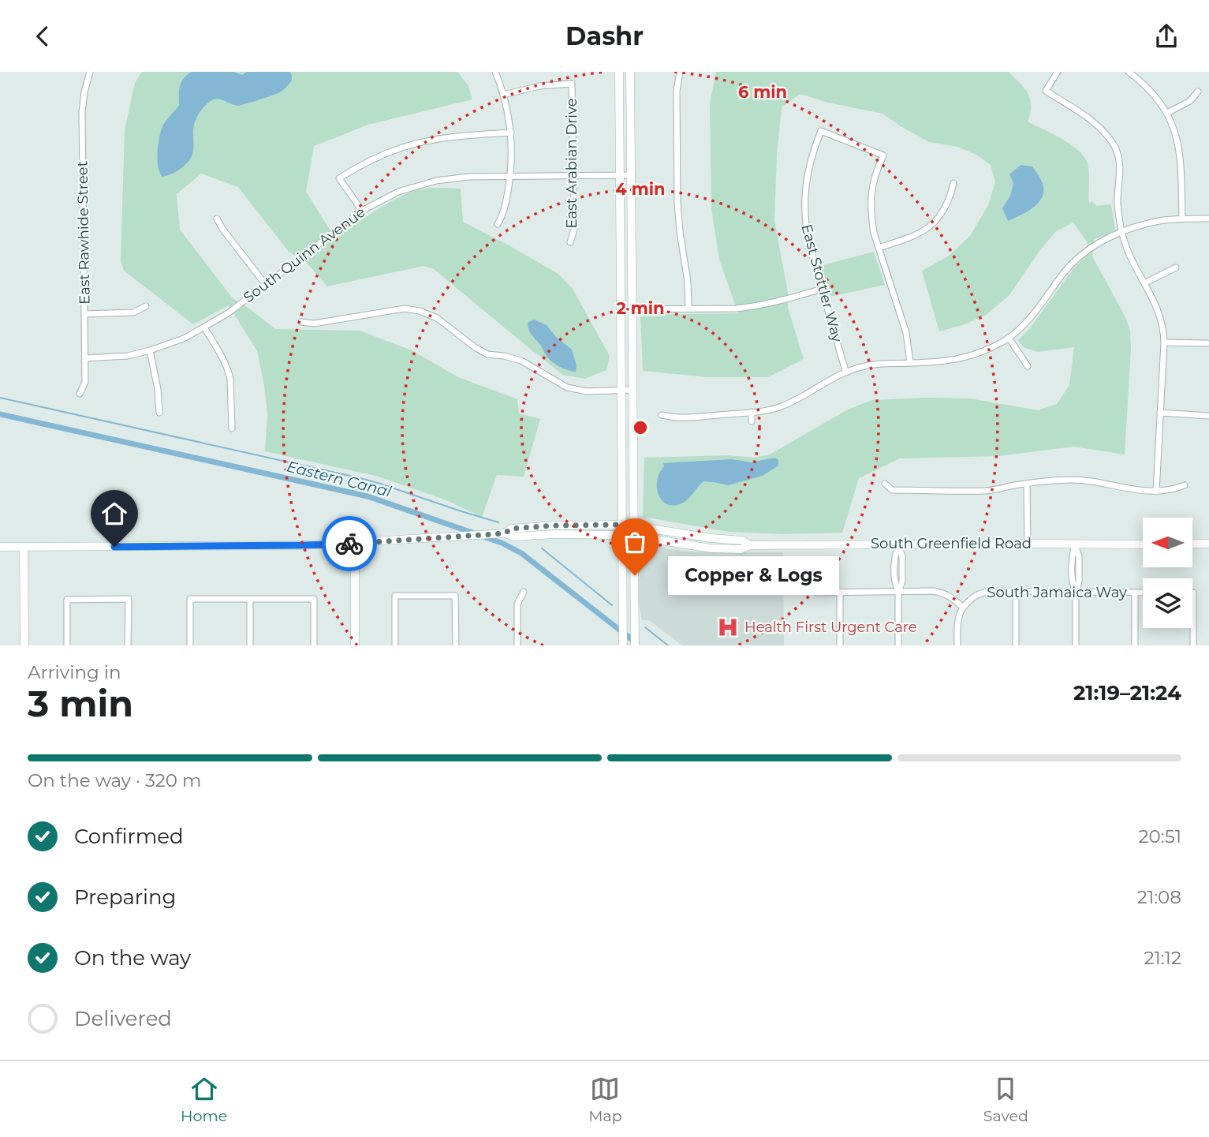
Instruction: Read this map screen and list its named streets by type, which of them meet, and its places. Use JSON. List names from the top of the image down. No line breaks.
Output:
{"streets":{"main road":["South Greenfield Road"],"street":["East Arabian Drive","East Rawhide Street","South Quinn Avenue","East Stottler Way","South Jamaica Way"]},"crossings":[["East Arabian Drive","South Quinn Avenue"],["East Rawhide Street","South Quinn Avenue"]],"water":["Eastern Canal"],"places":{"other":["Copper & Logs"],"hospital":["Health First Urgent Care"]},"north":"left","page":{"header":"Dashr","bubble":"Copper & Logs","heading":["3 min","Arriving in","21:19–21:24"],"bar":"On the way · 320 m","list":[["Confirmed","20:51"],["Preparing","21:08"],["On the way","21:12"],"Delivered"],"tabs":["Home","Map","Saved"]},"rings":["6 min","4 min","2 min"]}
